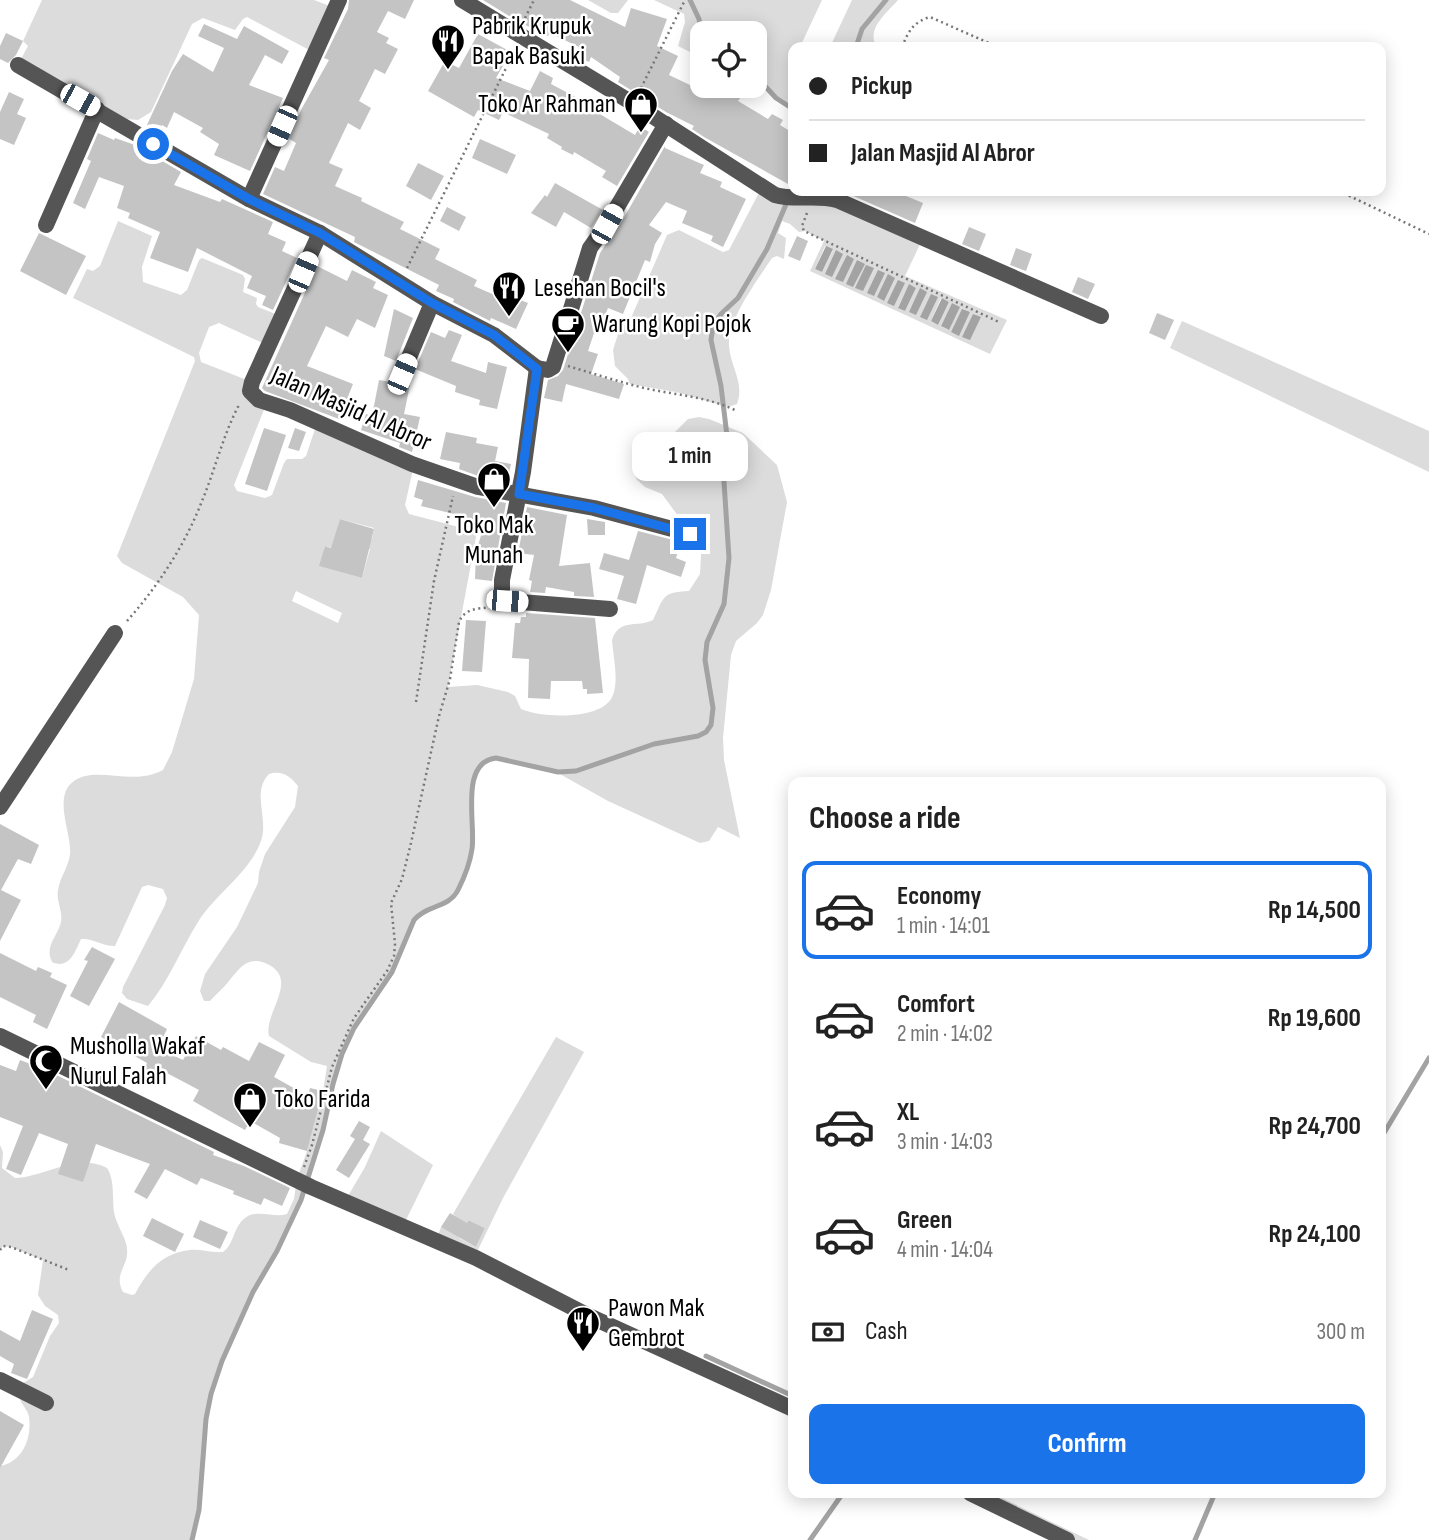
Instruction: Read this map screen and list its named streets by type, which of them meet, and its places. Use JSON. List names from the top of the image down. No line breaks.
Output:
{"streets":{"street":["Jalan Masjid Al Abror"]},"places":{"restaurant":["Pabrik Krupuk Bapak Basuki","Lesehan Bocil's","Pawon Mak Gembrot"],"shop":["Toko Ar Rahman","Toko Mak Munah","Toko Farida"],"cafe":["Warung Kopi Pojok"],"mosque":["Musholla Wakaf Nurul Falah"]},"page":{"banner":["Pickup","Jalan Masjid Al Abror"],"bubble":"1 min","heading":"Choose a ride","list":[{"name":"Economy","note":"1 min · 14:01","value":"Rp 14,500"},{"name":"Comfort","note":"2 min · 14:02","value":"Rp 19,600"},{"name":"XL","note":"3 min · 14:03","value":"Rp 24,700"},{"name":"Green","note":"4 min · 14:04","value":"Rp 24,100"}],"pay":["Cash","300 m"],"buttons":"Confirm"}}
